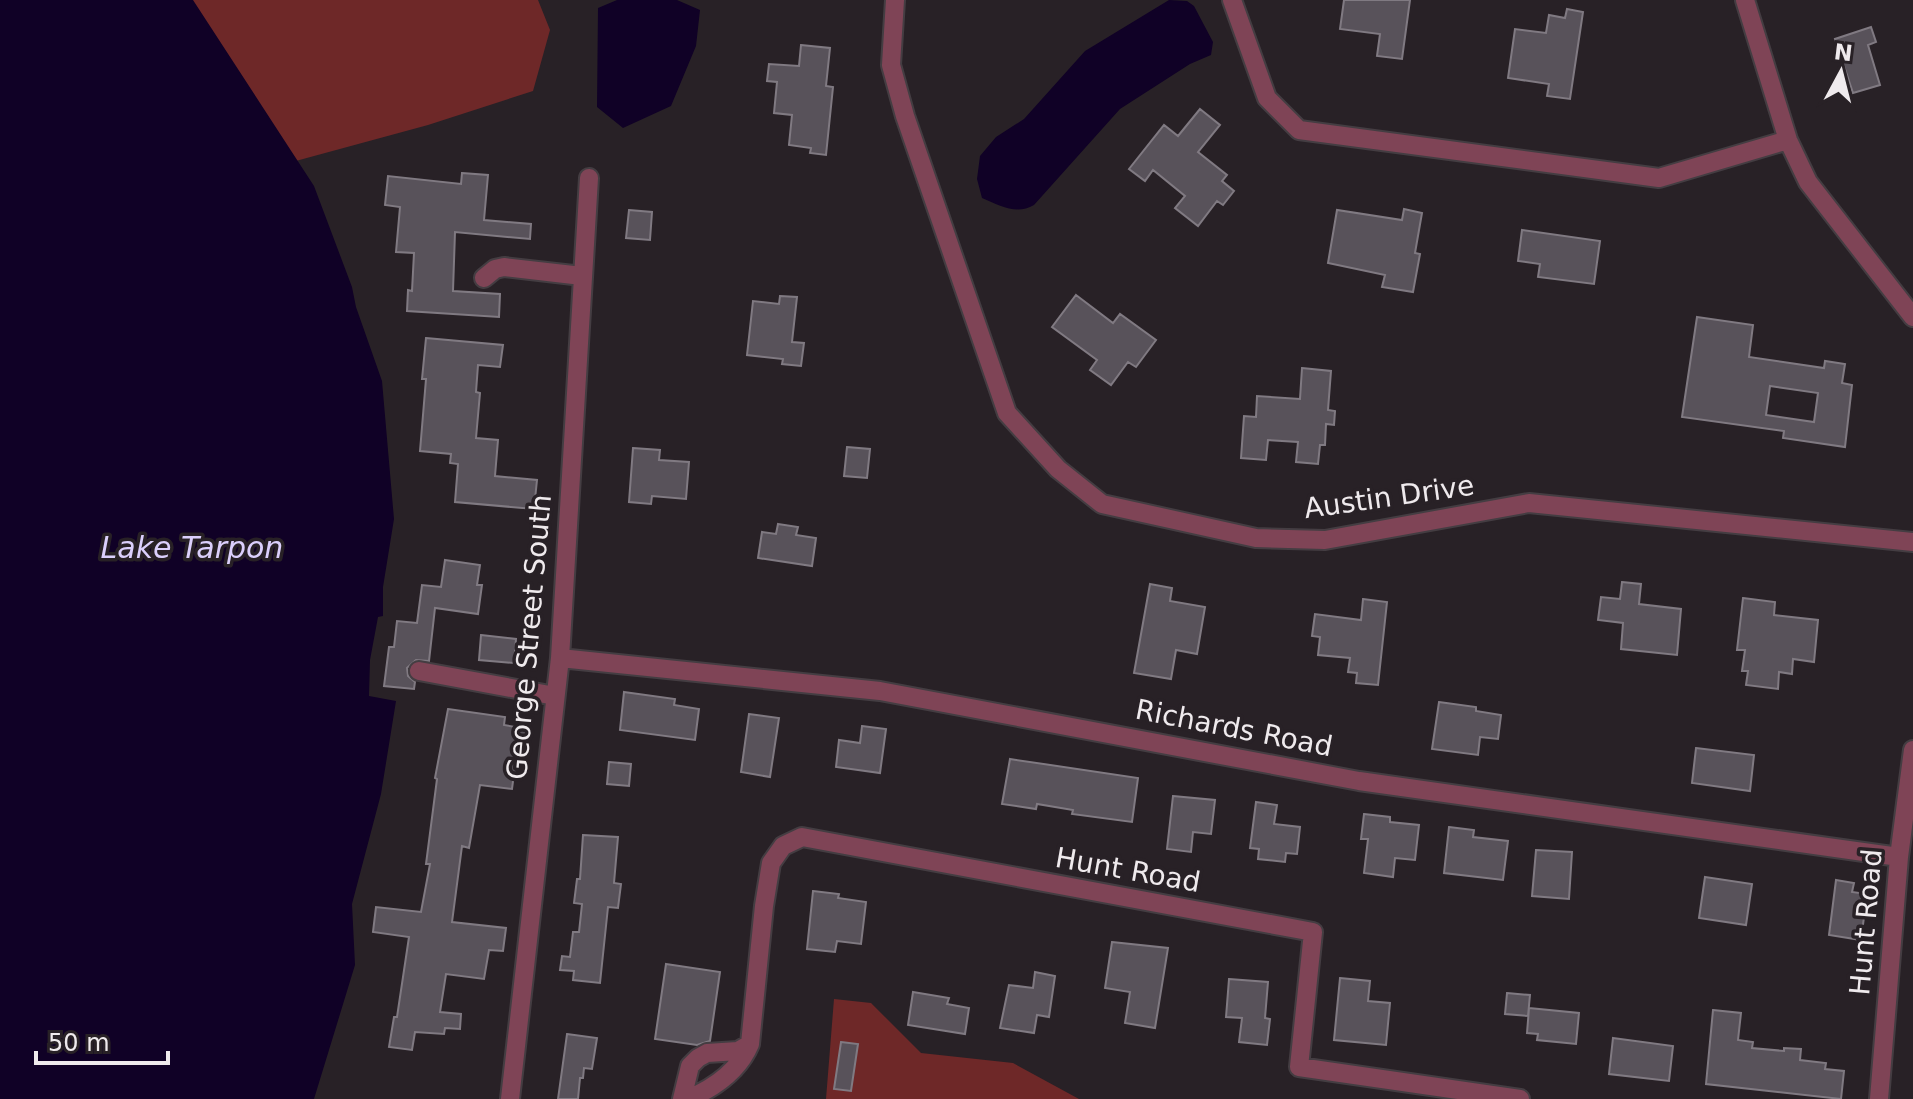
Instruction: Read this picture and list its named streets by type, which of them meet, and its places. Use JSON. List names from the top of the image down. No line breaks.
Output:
{"streets":{"street":["Austin Drive","George Street South","Richards Road","Hunt Road"]},"crossings":[["George Street South","Richards Road"],["Richards Road","Hunt Road"]],"water":["Lake Tarpon"],"scale_bar":"50 m","north":"top"}
